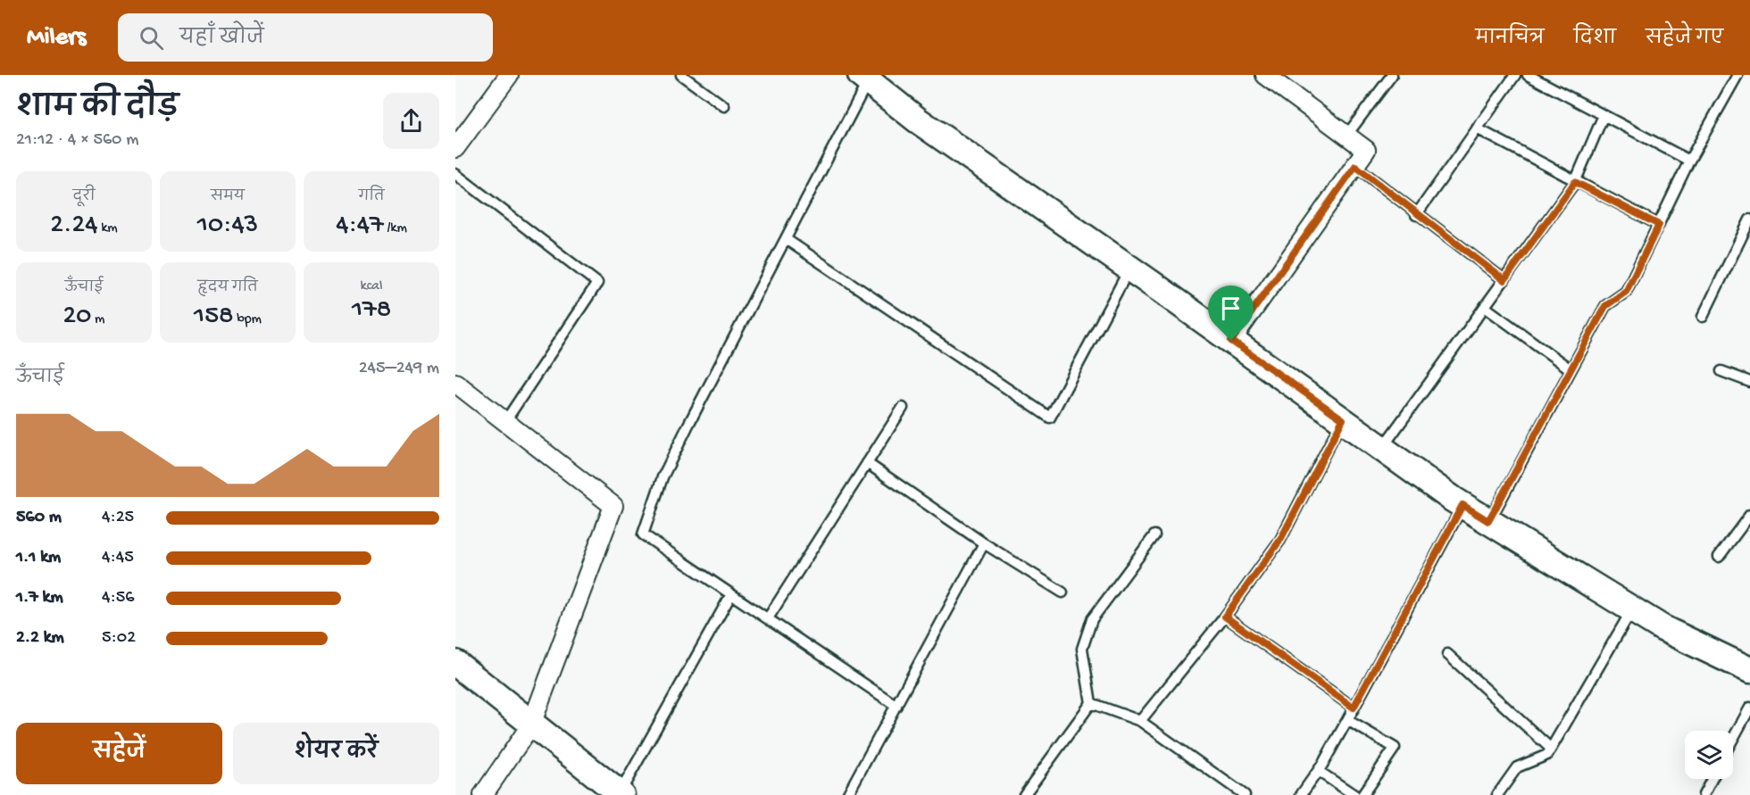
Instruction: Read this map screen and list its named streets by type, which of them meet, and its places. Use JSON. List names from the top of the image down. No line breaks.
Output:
{"page":{"header":"Milers","search":"यहाँ खोजें","nav":["मानचित्र","दिशा","सहेजे गए"],"heading":["शाम की दौड़","21:12 · 4 × 560 m"],"stats":[["दूरी","2.24 km"],["समय","10:43"],["गति","4:47 /km"],["ऊँचाई","20 m"],["हृदय गति","158 bpm"],["kcal","178"]],"chart":["ऊँचाई","245–249 m"],"list":[{"name":"560 m","note":"4:25"},{"name":"1.1 km","note":"4:45"},{"name":"1.7 km","note":"4:56"},{"name":"2.2 km","note":"5:02"}],"buttons":["सहेजें","शेयर करें"]}}
